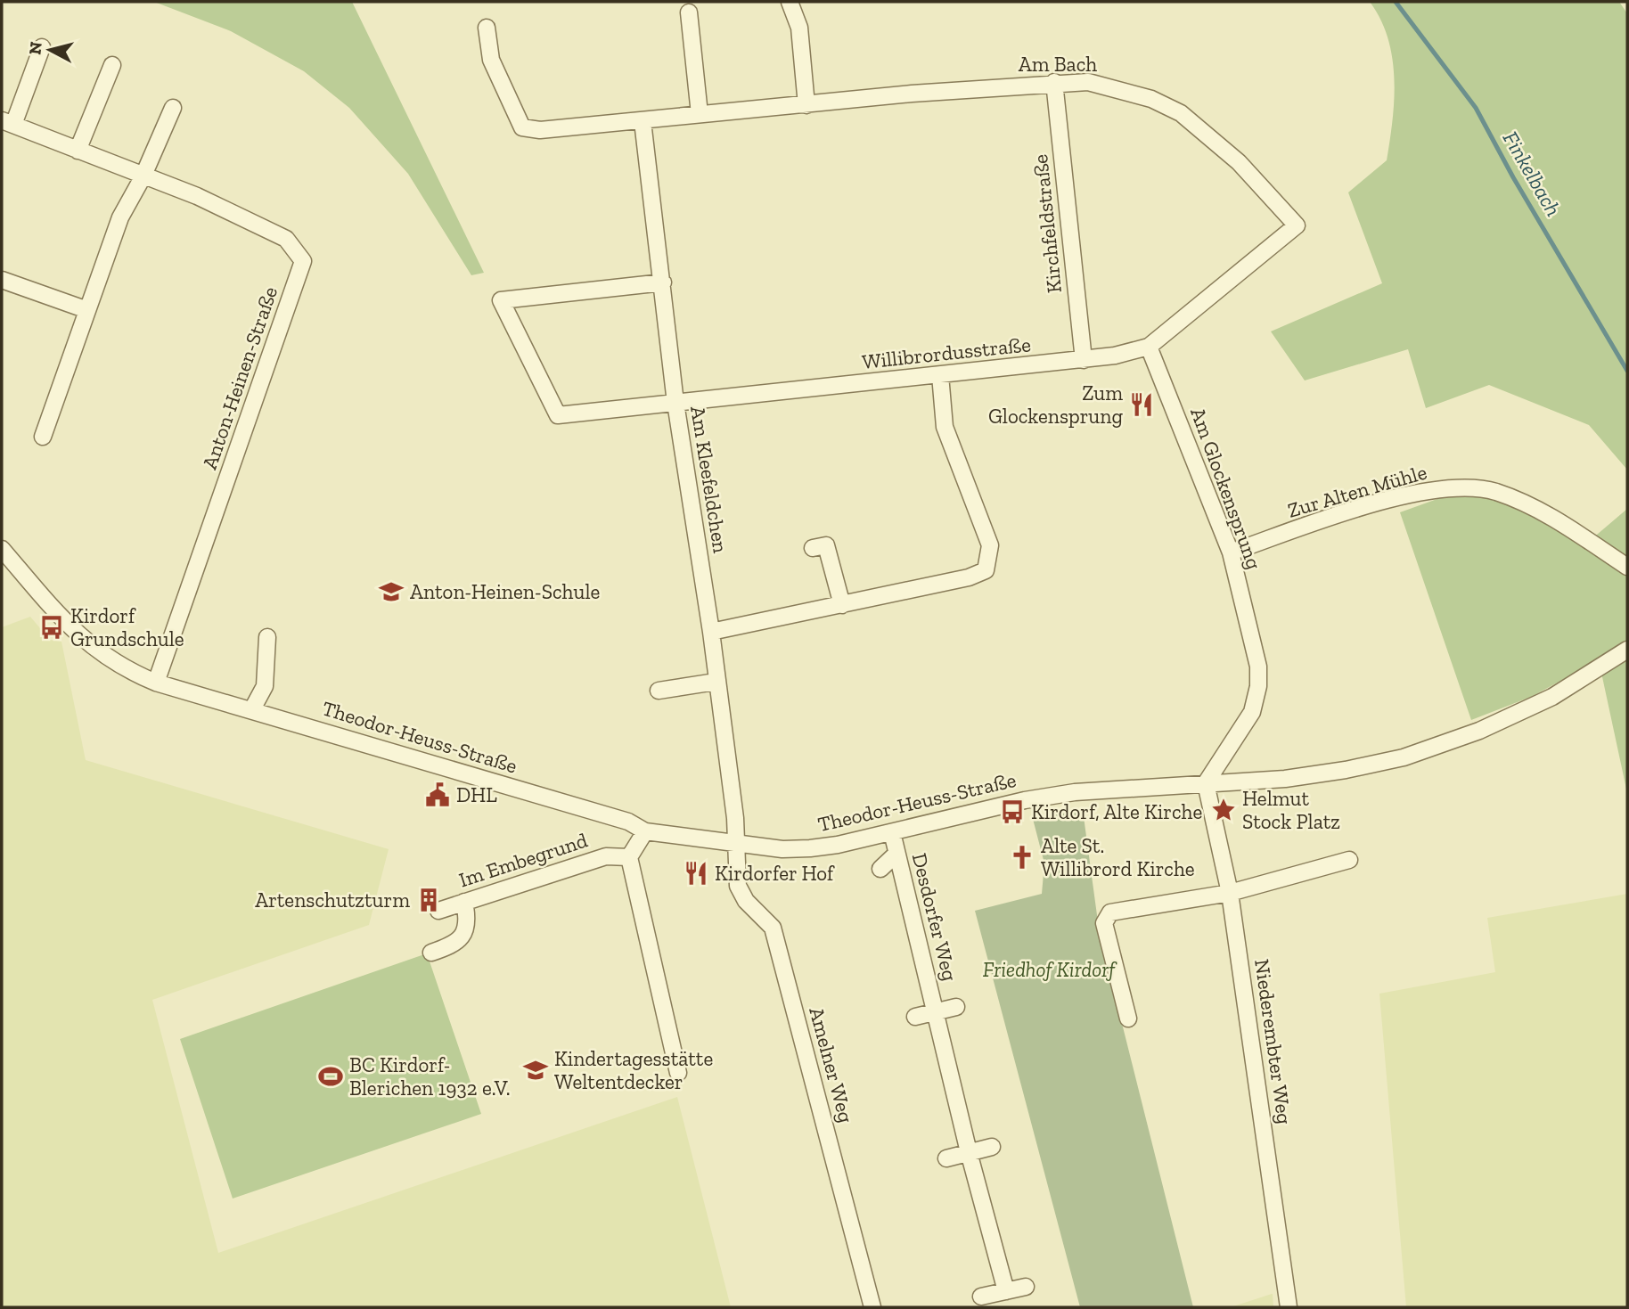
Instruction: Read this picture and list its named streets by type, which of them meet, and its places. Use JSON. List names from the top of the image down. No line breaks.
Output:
{"streets":{"street":["Am Bach","Kirchfeldstraße","Willibrordusstraße","Anton-Heinen-Straße","Am Kleefeldchen","Am Glockensprung","Zur Alten Mühle","Theodor-Heuss-Straße","Im Embegrund","Desdorfer Weg","Niederembter Weg","Amelner Weg"]},"crossings":[["Am Bach","Kirchfeldstraße"],["Am Bach","Willibrordusstraße"],["Am Bach","Am Kleefeldchen"],["Kirchfeldstraße","Willibrordusstraße"],["Willibrordusstraße","Am Kleefeldchen"],["Willibrordusstraße","Am Glockensprung"],["Anton-Heinen-Straße","Theodor-Heuss-Straße"],["Am Kleefeldchen","Theodor-Heuss-Straße"],["Am Kleefeldchen","Amelner Weg"],["Am Glockensprung","Zur Alten Mühle"],["Am Glockensprung","Theodor-Heuss-Straße"],["Am Glockensprung","Niederembter Weg"],["Theodor-Heuss-Straße","Desdorfer Weg"],["Theodor-Heuss-Straße","Niederembter Weg"],["Theodor-Heuss-Straße","Amelner Weg"]],"water":["Finkelbach"],"parks":["Friedhof Kirdorf"],"places":{"restaurant":["Zum Glockensprung","Kirdorfer Hof"],"school or university":["Anton-Heinen-Schule","Kindertagesstätte Weltentdecker"],"bus stop":["Kirdorf Grundschule","Kirdorf, Alte Kirche"],"public building":["DHL"],"place":["Helmut Stock Platz"],"church":["Alte St. Willibrord Kirche"],"building":["Artenschutzturm"],"sports":["BC Kirdorf- Blerichen 1932 e.V."]},"north":"left"}
